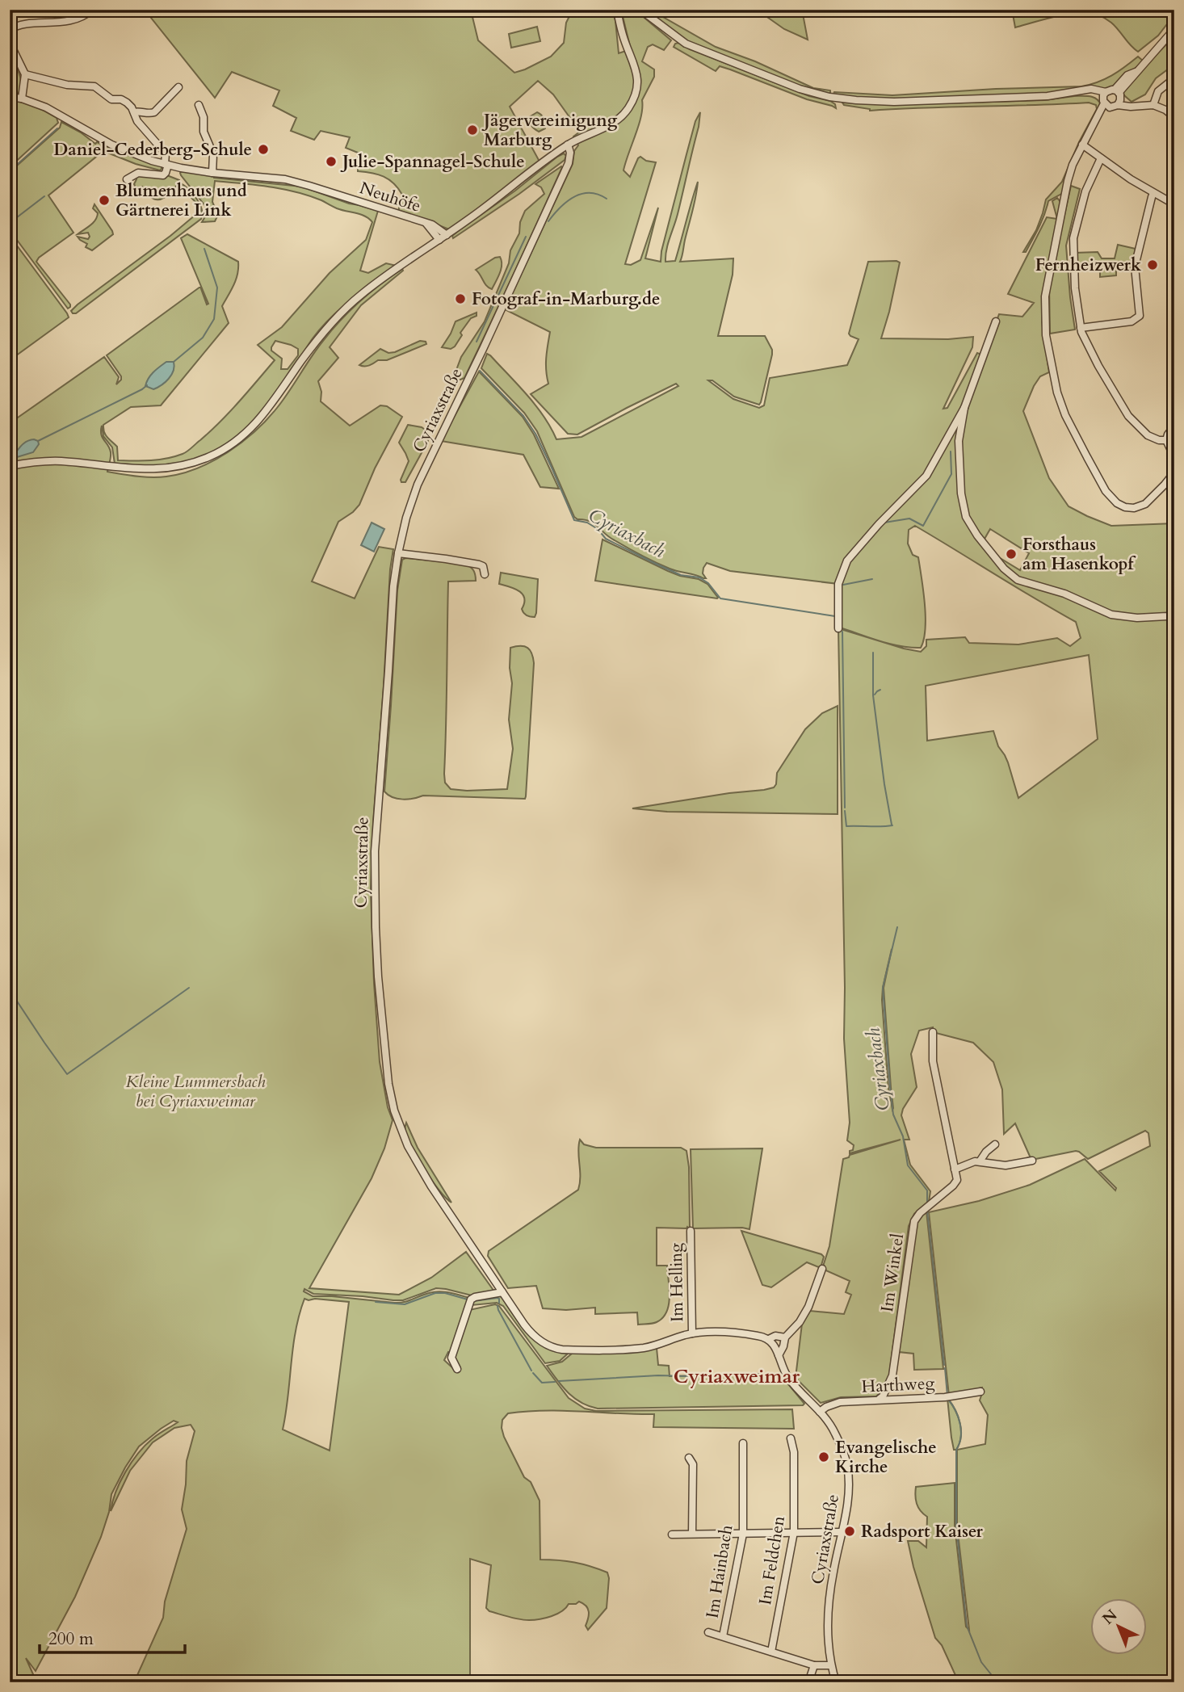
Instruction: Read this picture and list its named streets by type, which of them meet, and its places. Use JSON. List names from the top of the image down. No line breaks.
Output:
{"streets":{"street":["Neuhöfe","Cyriaxstraße","Im Winkel","Im Helling","Harthweg","Im Feldchen","Im Hainbach"]},"crossings":[["Cyriaxstraße","Im Helling"],["Cyriaxstraße","Harthweg"],["Im Winkel","Harthweg"]],"districts":["Cyriaxweimar"],"water":["Cyriaxbach"],"parks":["Kleine Lummersbach bei Cyriaxweimar"],"places":["Jägervereinigung Marburg","Daniel-Cederberg-Schule","Julie-Spannagel-Schule","Blumenhaus und Gärtnerei Link","Fernheizwerk","Fotograf-in-Marburg.de","Forsthaus am Hasenkopf","Evangelische Kirche","Radsport Kaiser"],"scale_bar":"200 m","north":"top left"}
